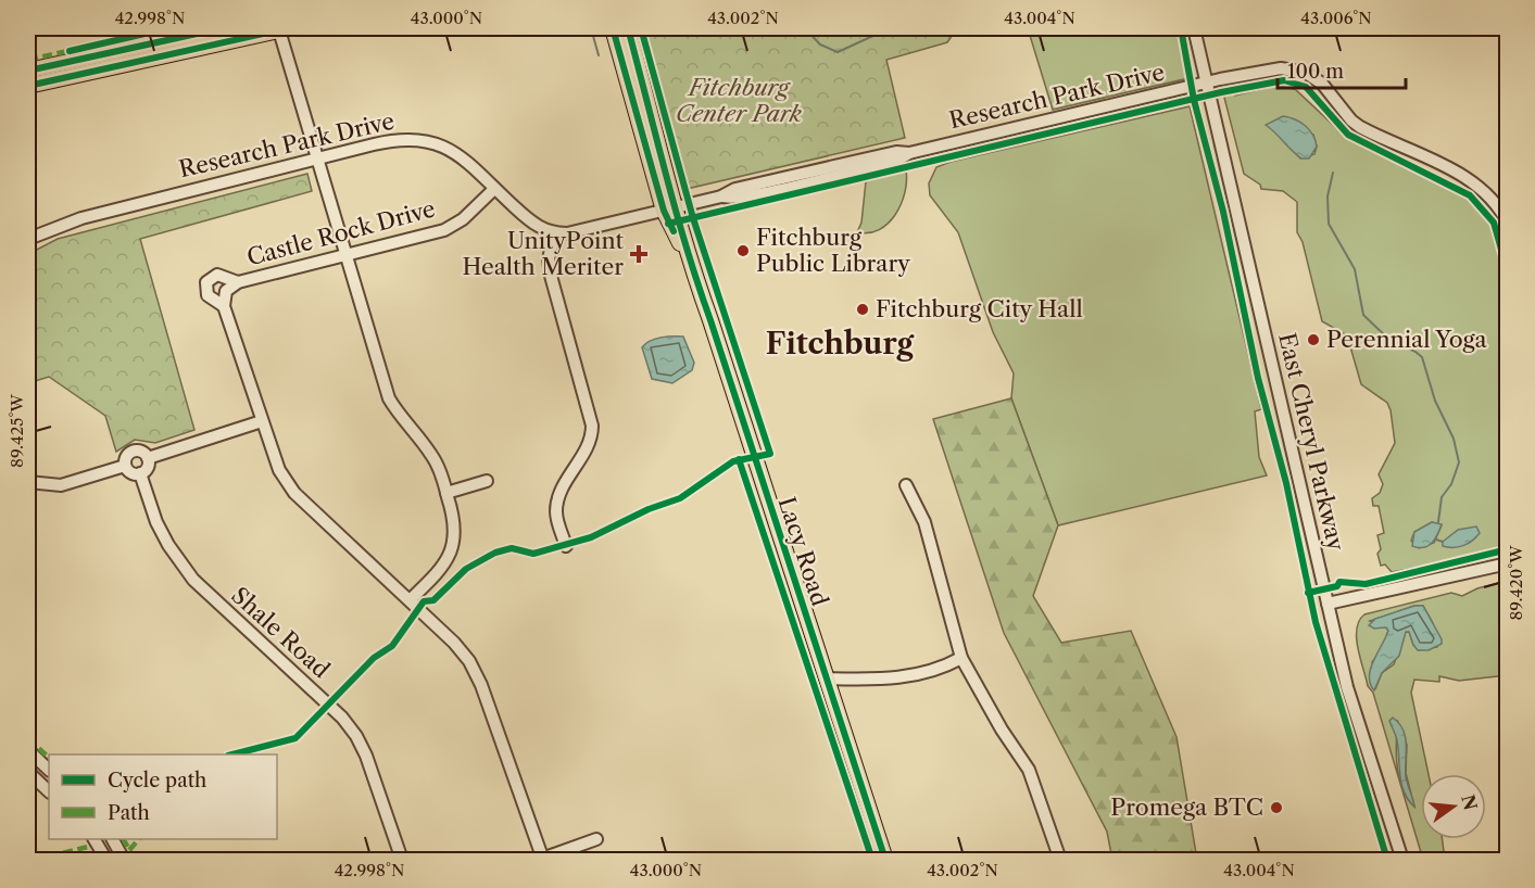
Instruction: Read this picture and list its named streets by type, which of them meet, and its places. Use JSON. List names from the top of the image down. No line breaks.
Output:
{"streets":{"main road":["Lacy Road"],"street":["Research Park Drive","Castle Rock Drive","East Cheryl Parkway","Shale Road"]},"crossings":[["Research Park Drive","Castle Rock Drive"],["Research Park Drive","East Cheryl Parkway"],["Research Park Drive","Lacy Road"]],"districts":["Fitchburg"],"parks":["Fitchburg Center Park"],"places":{"other":["Fitchburg Public Library","Fitchburg City Hall","Perennial Yoga","Promega BTC"],"health":["UnityPoint Health Meriter"]},"legend":["Cycle path","Path"],"scale_bar":"100 m","north":"right","coordinates":["42.998°N","43.000°N","43.002°N","43.004°N","43.006°N","89.425°W","89.420°W"]}
